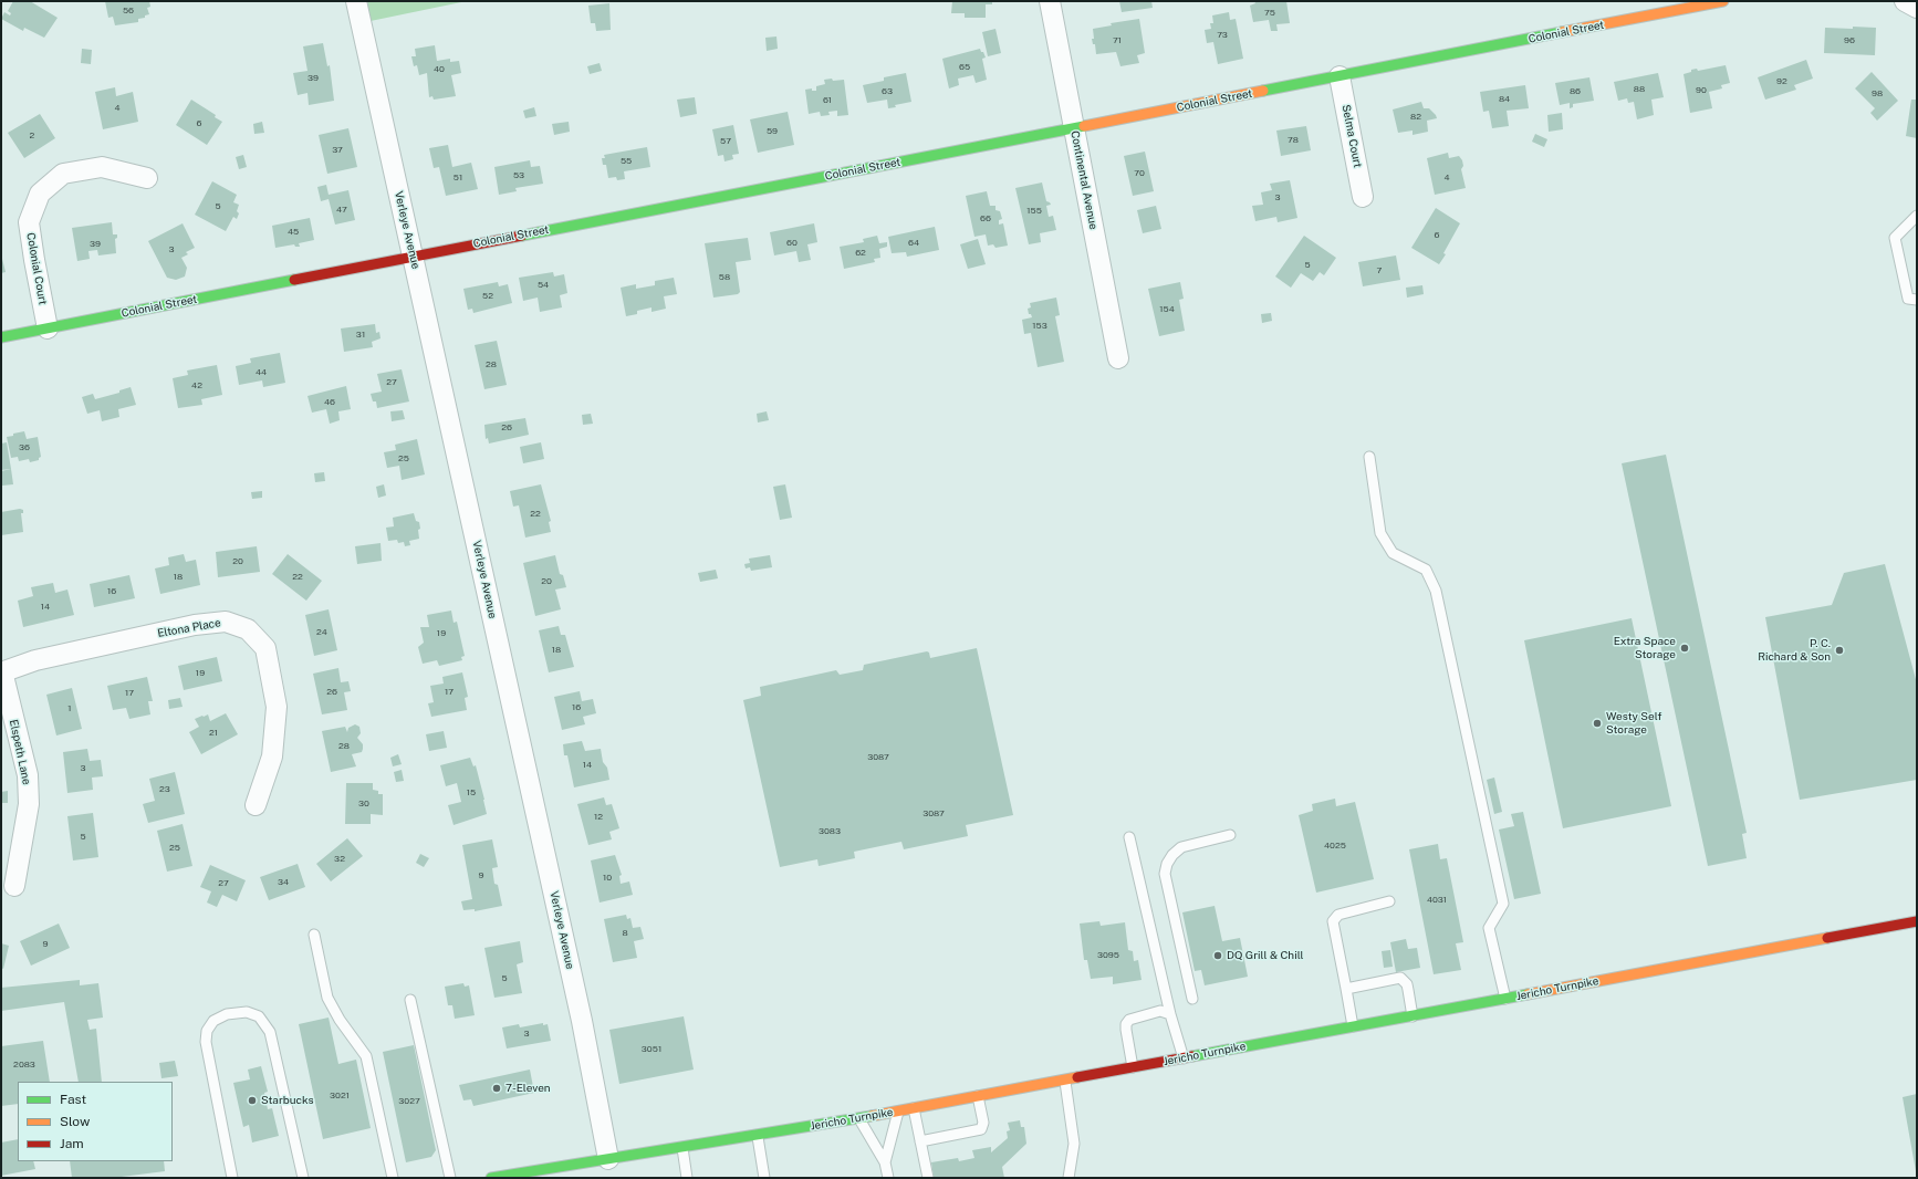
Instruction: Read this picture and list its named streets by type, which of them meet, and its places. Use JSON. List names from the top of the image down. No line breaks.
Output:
{"streets":{"street":["Colonial Street","Selma Court","Continental Avenue","Verleye Avenue","Colonial Court","Eltona Place","Elspeth Lane","Jericho Turnpike"]},"crossings":[["Colonial Street","Selma Court"],["Colonial Street","Continental Avenue"],["Colonial Street","Verleye Avenue"],["Colonial Street","Colonial Court"],["Verleye Avenue","Jericho Turnpike"],["Eltona Place","Elspeth Lane"]],"places":["Extra Space Storage","P. C. Richard & Son","Westy Self Storage","DQ Grill & Chill","7-Eleven","Starbucks"],"house_numbers":["56","75","73","71","96","65","40","39","92","88","90","63","86","98","84","61","4","82","6","59","2","78","57","37","55","70","53","51","4","3","5","47","155","66","45","6","60","64","39","3","62","5","7","58","54","52","154","153","31","28","44","27","42","46","26","36","25","22","20","18","22","20","16","14","24","19","18","19","26","17","17","16","1","21","28","3087","14","3","23","15","30","3087","12","3083","5","4025","25","32","9","10","34","27","4031","8","9","3095","5","3","3051","2083","3021","3027"],"legend":["Fast","Slow","Jam"]}
